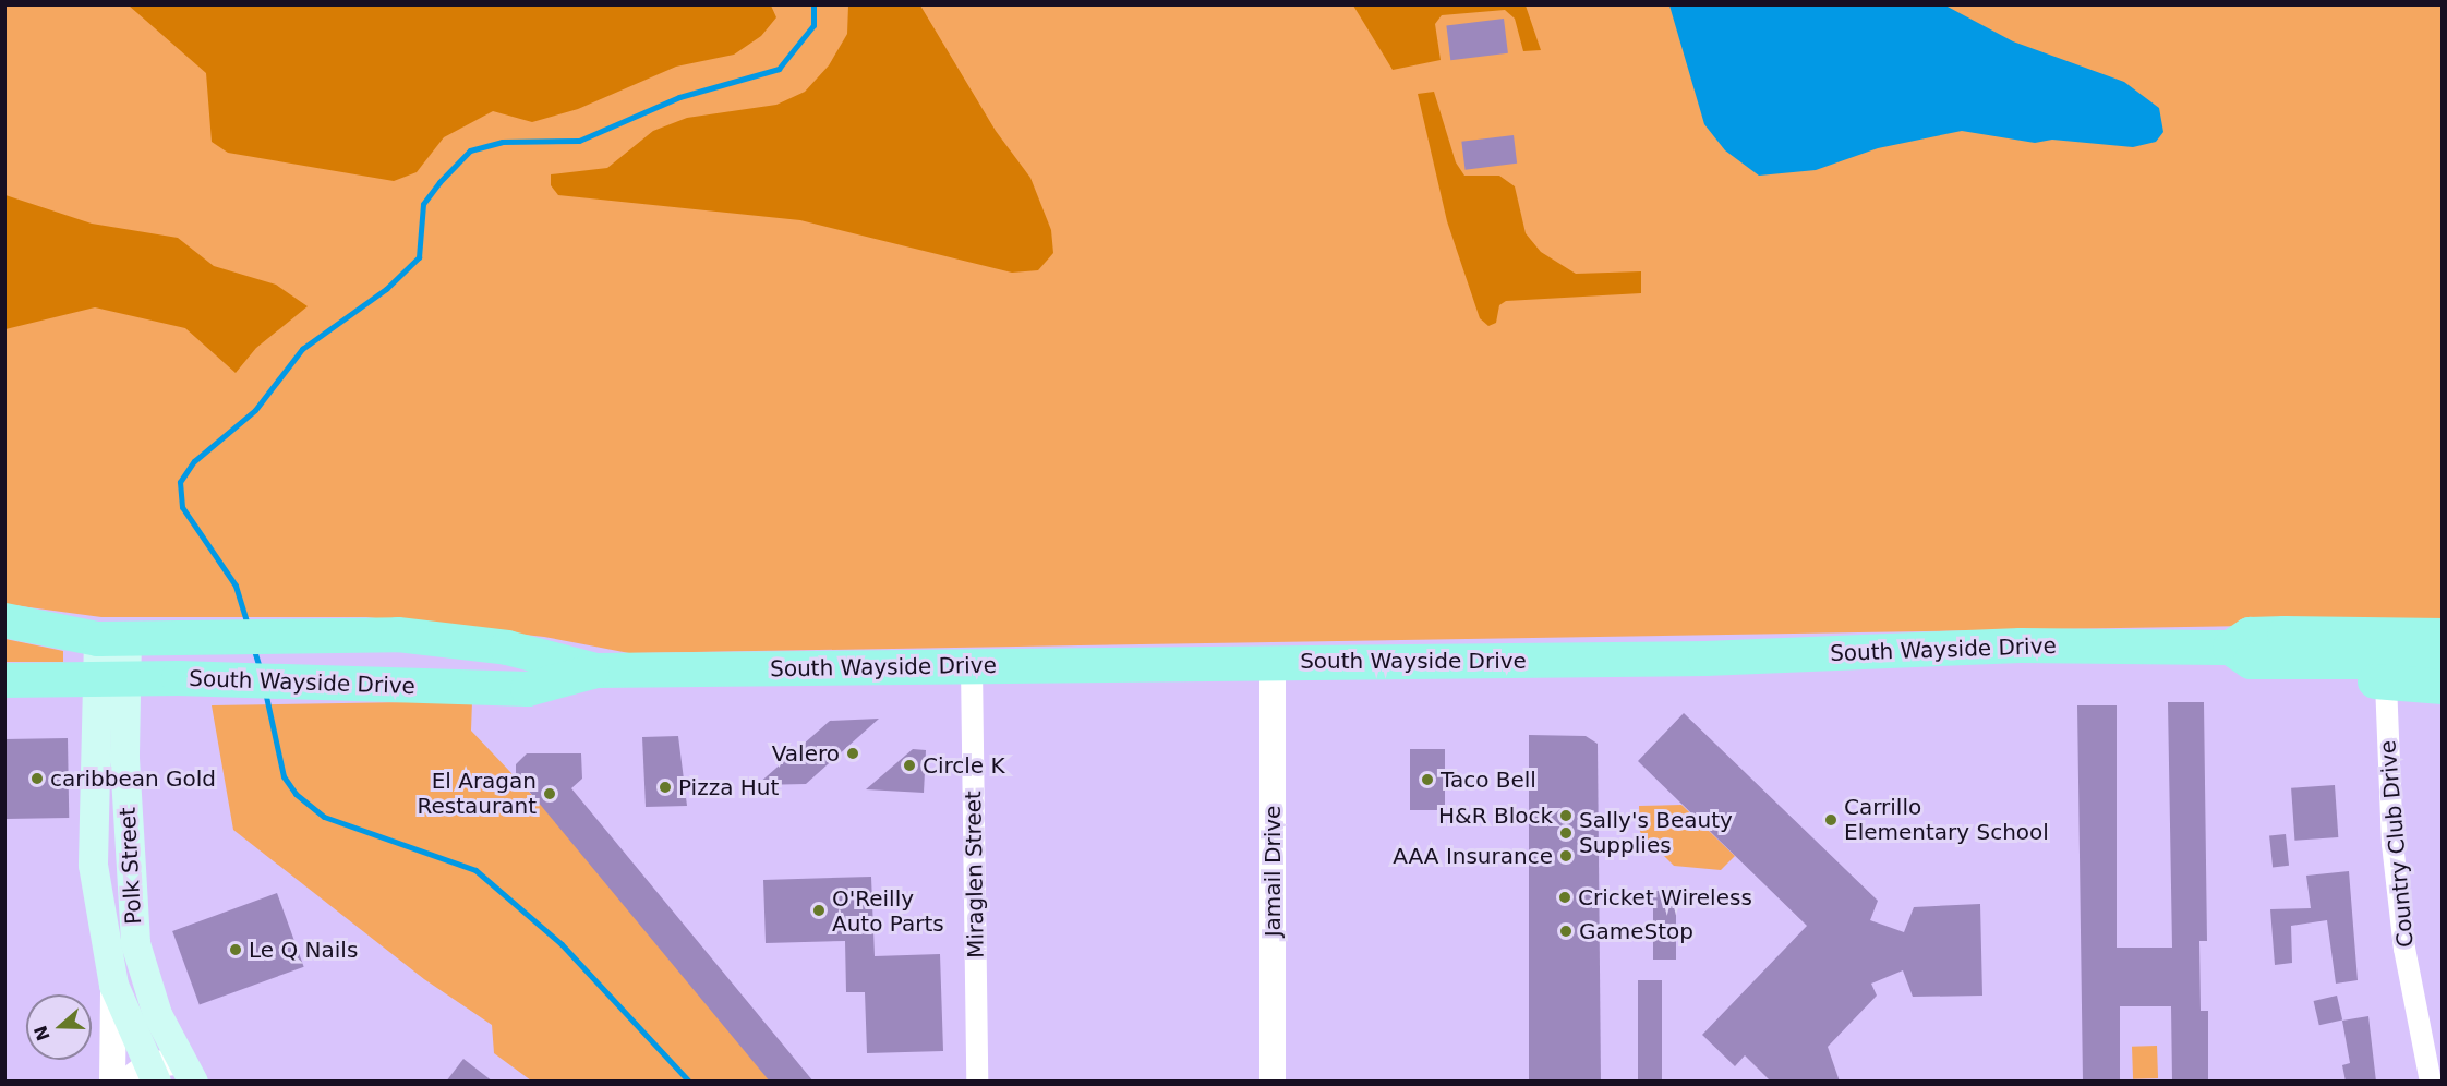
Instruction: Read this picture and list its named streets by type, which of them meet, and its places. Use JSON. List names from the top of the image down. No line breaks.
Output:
{"streets":{"main road":["South Wayside Drive","Polk Street"],"street":["Country Club Drive","Jamail Drive","Miraglen Street"]},"crossings":[["South Wayside Drive","Polk Street"],["South Wayside Drive","Jamail Drive"],["South Wayside Drive","Miraglen Street"]],"places":["Valero","Circle K","caribbean Gold","Taco Bell","Pizza Hut","El Aragan Restaurant","H&R Block","Carrillo Elementary School","Sally's Beauty Supplies","AAA Insurance","Cricket Wireless","O'Reilly Auto Parts","GameStop","Le Q Nails"],"north":"left"}
